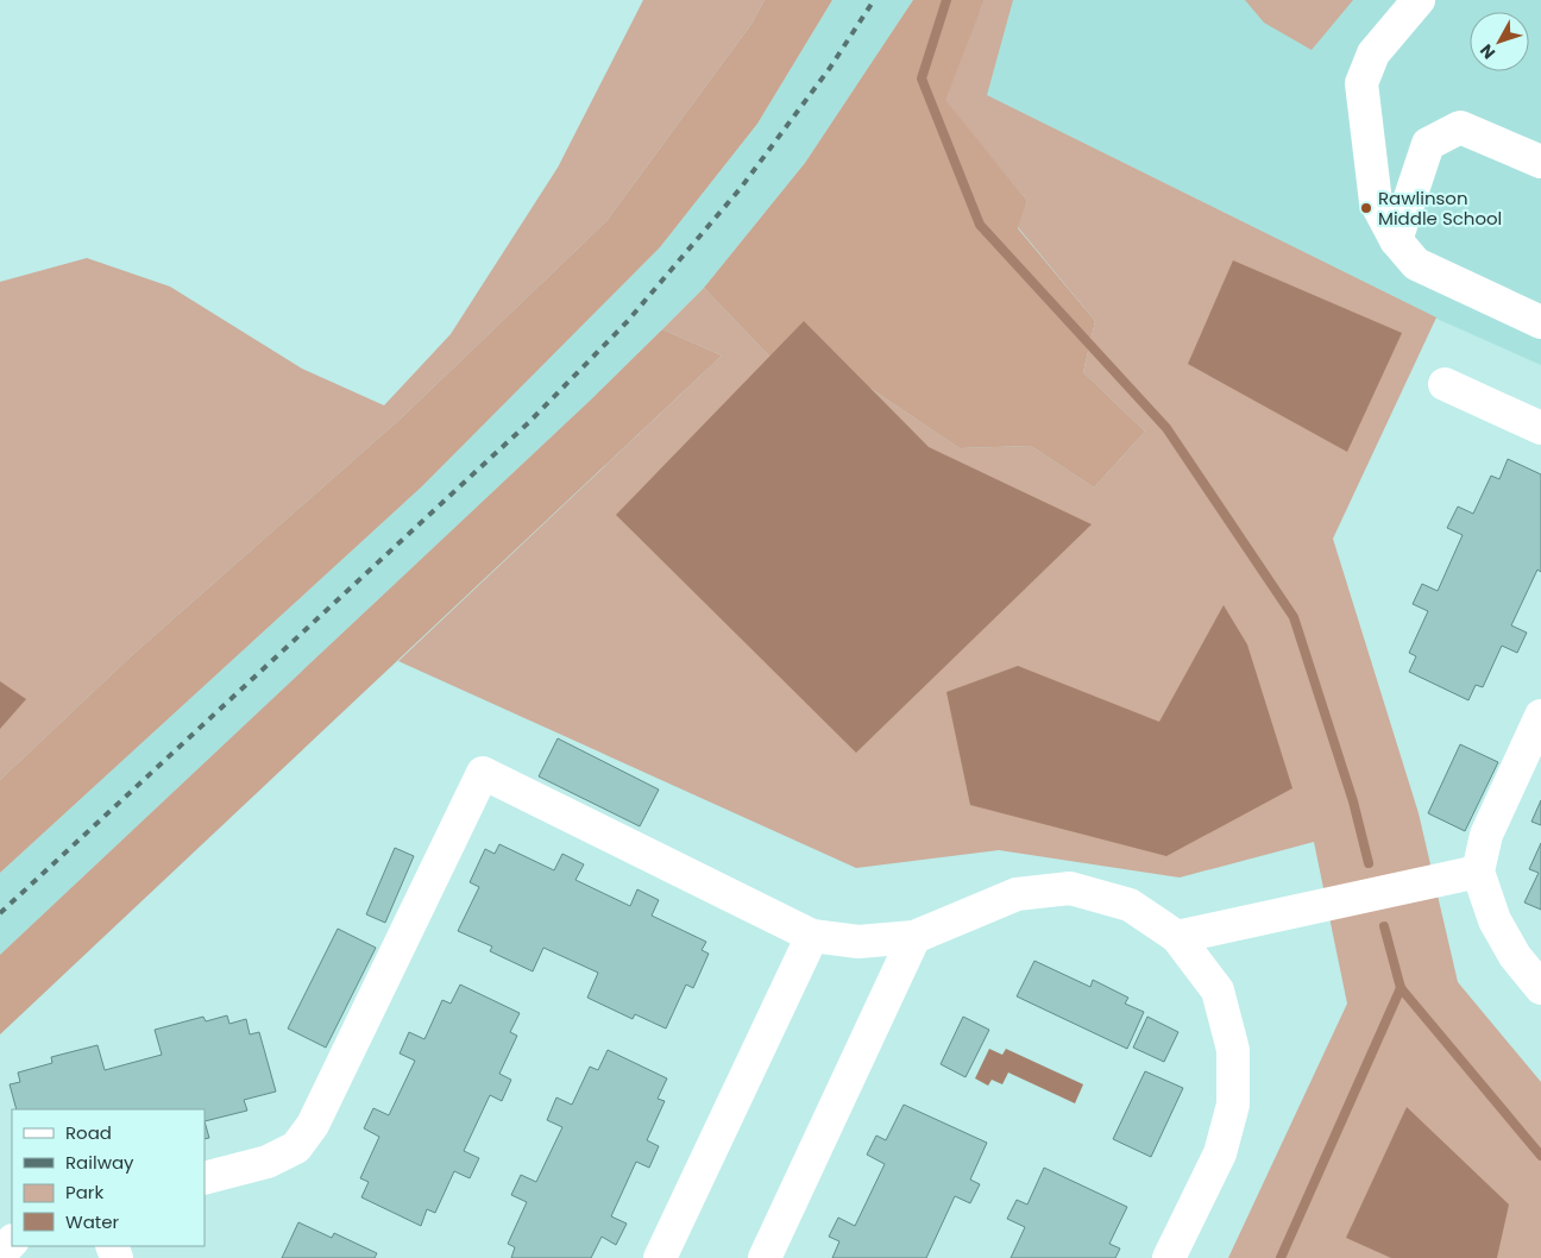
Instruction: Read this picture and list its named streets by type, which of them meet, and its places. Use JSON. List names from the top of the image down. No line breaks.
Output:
{"places":["Rawlinson Middle School"],"legend":["Road","Railway","Park","Water"],"north":"bottom left"}
